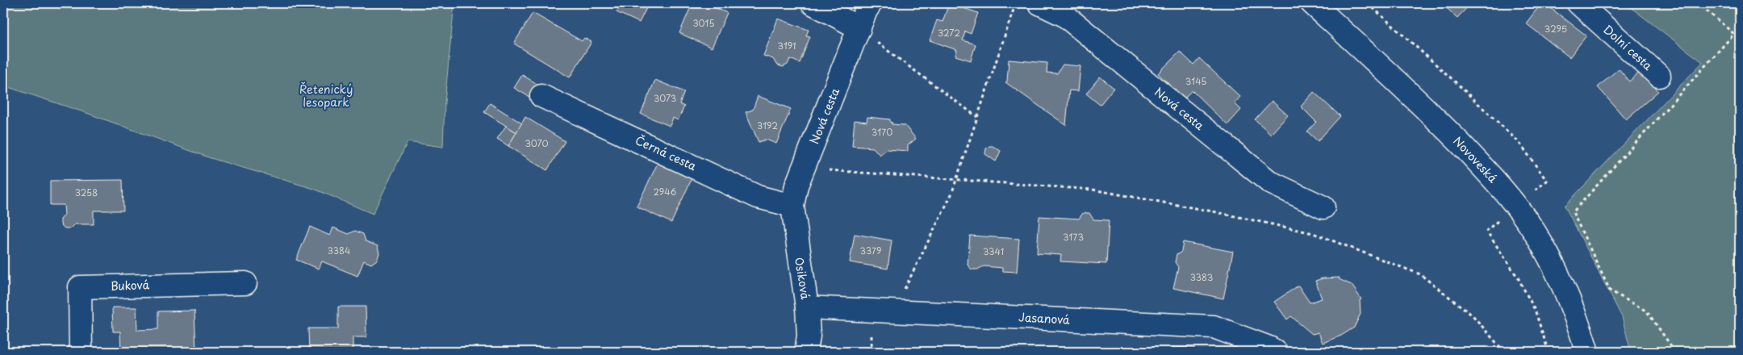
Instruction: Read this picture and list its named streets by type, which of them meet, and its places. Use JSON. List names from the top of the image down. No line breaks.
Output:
{"streets":{"street":["Dolní cesta","Nová cesta","Černá cesta","Novoveská","Osiková","Buková","Jasanová"]},"crossings":[["Nová cesta","Černá cesta"],["Nová cesta","Osiková"],["Černá cesta","Osiková"],["Osiková","Jasanová"]],"parks":["Řetenický lesopark"],"house_numbers":["3015","3295","3272","3191","3145","3073","3192","3170","3070","2946","3258","3173","3384","3379","3341","3383"]}
